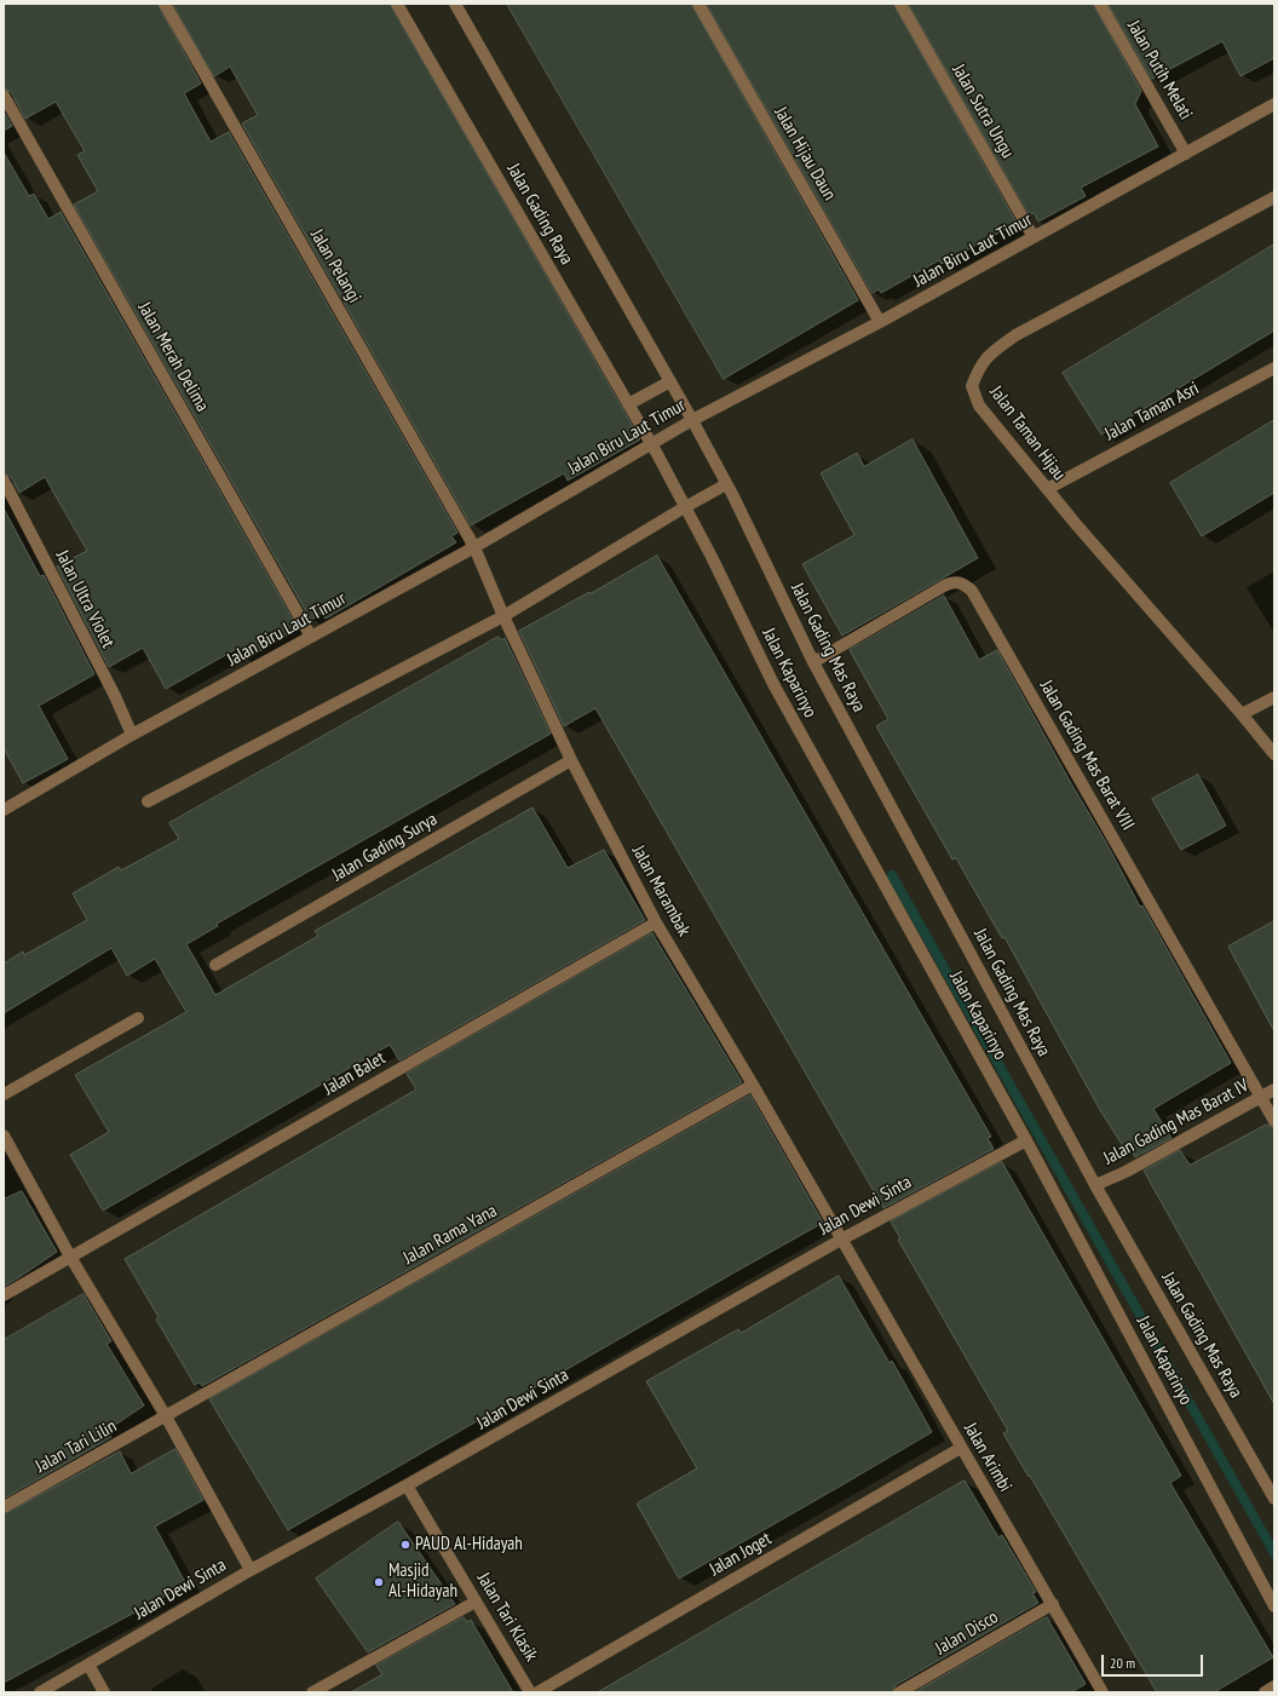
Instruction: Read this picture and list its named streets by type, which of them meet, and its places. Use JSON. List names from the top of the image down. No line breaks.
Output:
{"streets":{"street":["Jalan Putih Melati","Jalan Sutra Ungu","Jalan Hijau Daun","Jalan Gading Raya","Jalan Biru Laut Timur","Jalan Pelangi","Jalan Merah Delima","Jalan Taman Asri","Jalan Taman Hijau","Jalan Ultra Violet","Jalan Gading Mas Raya","Jalan Kaparinyo","Jalan Gading Mas Barat VIII","Jalan Gading Surya","Jalan Marambak","Jalan Balet","Jalan Gading Mas Barat IV","Jalan Dewi Sinta","Jalan Rama Yana","Jalan Tari Lilin","Jalan Arimbi","Jalan Joget","Jalan Tari Klasik","Jalan Disco"]},"crossings":[["Jalan Putih Melati","Jalan Biru Laut Timur"],["Jalan Sutra Ungu","Jalan Biru Laut Timur"],["Jalan Hijau Daun","Jalan Biru Laut Timur"],["Jalan Gading Raya","Jalan Biru Laut Timur"],["Jalan Gading Raya","Jalan Gading Mas Raya"],["Jalan Gading Raya","Jalan Kaparinyo"],["Jalan Biru Laut Timur","Jalan Pelangi"],["Jalan Biru Laut Timur","Jalan Merah Delima"],["Jalan Biru Laut Timur","Jalan Ultra Violet"],["Jalan Biru Laut Timur","Jalan Kaparinyo"],["Jalan Biru Laut Timur","Jalan Marambak"],["Jalan Pelangi","Jalan Marambak"],["Jalan Taman Asri","Jalan Taman Hijau"],["Jalan Gading Mas Raya","Jalan Gading Mas Barat VIII"],["Jalan Gading Mas Raya","Jalan Gading Mas Barat IV"],["Jalan Kaparinyo","Jalan Dewi Sinta"],["Jalan Gading Mas Barat VIII","Jalan Gading Mas Barat IV"],["Jalan Gading Surya","Jalan Marambak"],["Jalan Marambak","Jalan Balet"],["Jalan Marambak","Jalan Dewi Sinta"],["Jalan Marambak","Jalan Rama Yana"],["Jalan Marambak","Jalan Arimbi"],["Jalan Dewi Sinta","Jalan Arimbi"],["Jalan Dewi Sinta","Jalan Tari Klasik"],["Jalan Rama Yana","Jalan Tari Lilin"],["Jalan Arimbi","Jalan Joget"],["Jalan Arimbi","Jalan Disco"]],"places":["PAUD Al-Hidayah","Masjid Al-Hidayah"],"scale_bar":"20 m"}
